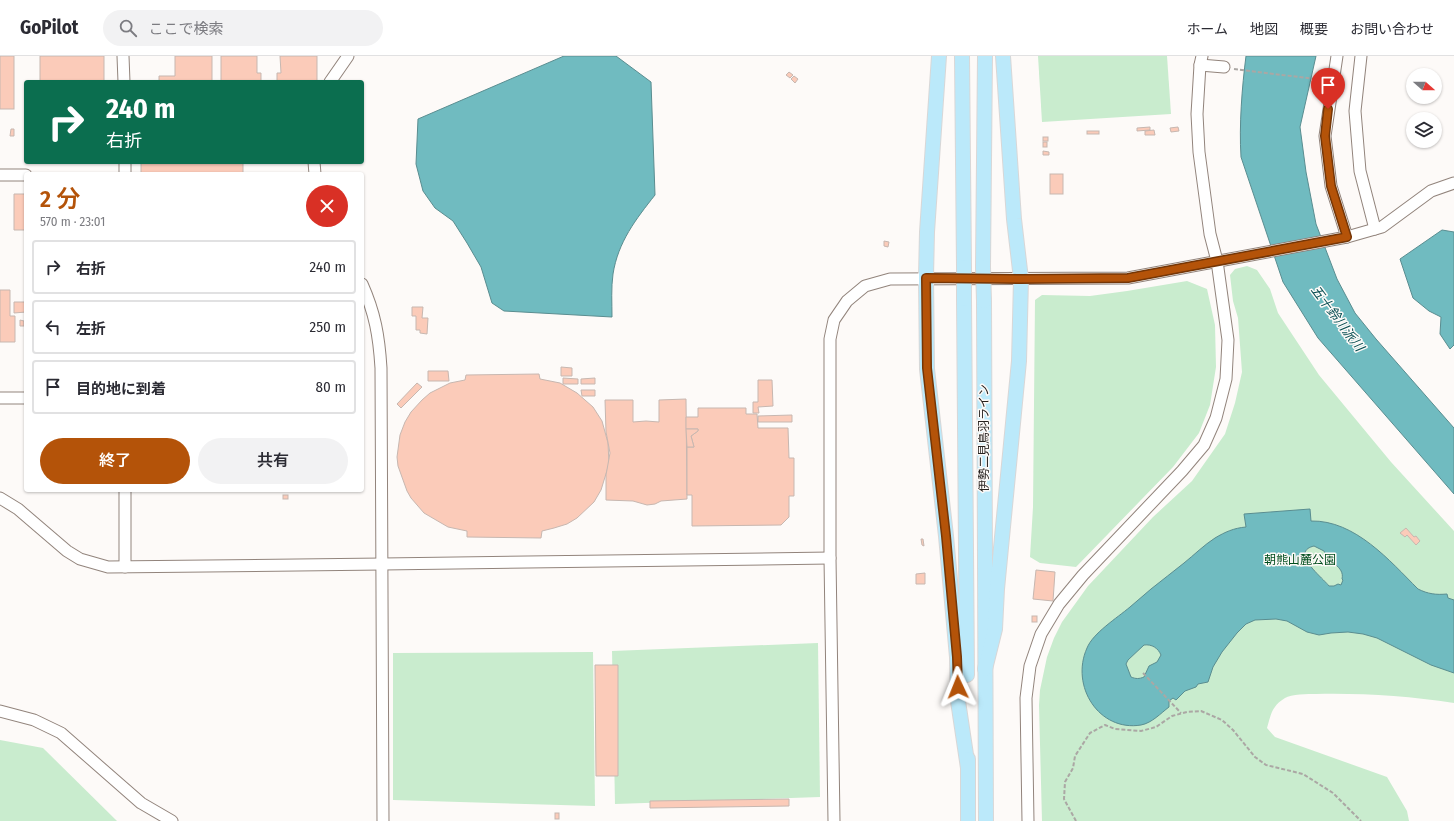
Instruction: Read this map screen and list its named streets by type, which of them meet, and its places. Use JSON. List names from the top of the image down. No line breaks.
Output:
{"streets":{"main road":["伊勢二見鳥羽ライン"]},"water":["五十鈴川派川"],"parks":["朝熊山麓公園"],"north":"right","page":{"header":"GoPilot","search":"ここで検索","nav":["ホーム","地図","概要","お問い合わせ"],"turn":["240 m","右折"],"heading":["2 分","570 m · 23:01"],"list":[{"name":"右折","value":"240 m"},{"name":"左折","value":"250 m"},{"name":"目的地に到着","value":"80 m"}],"buttons":["終了","共有"]}}
